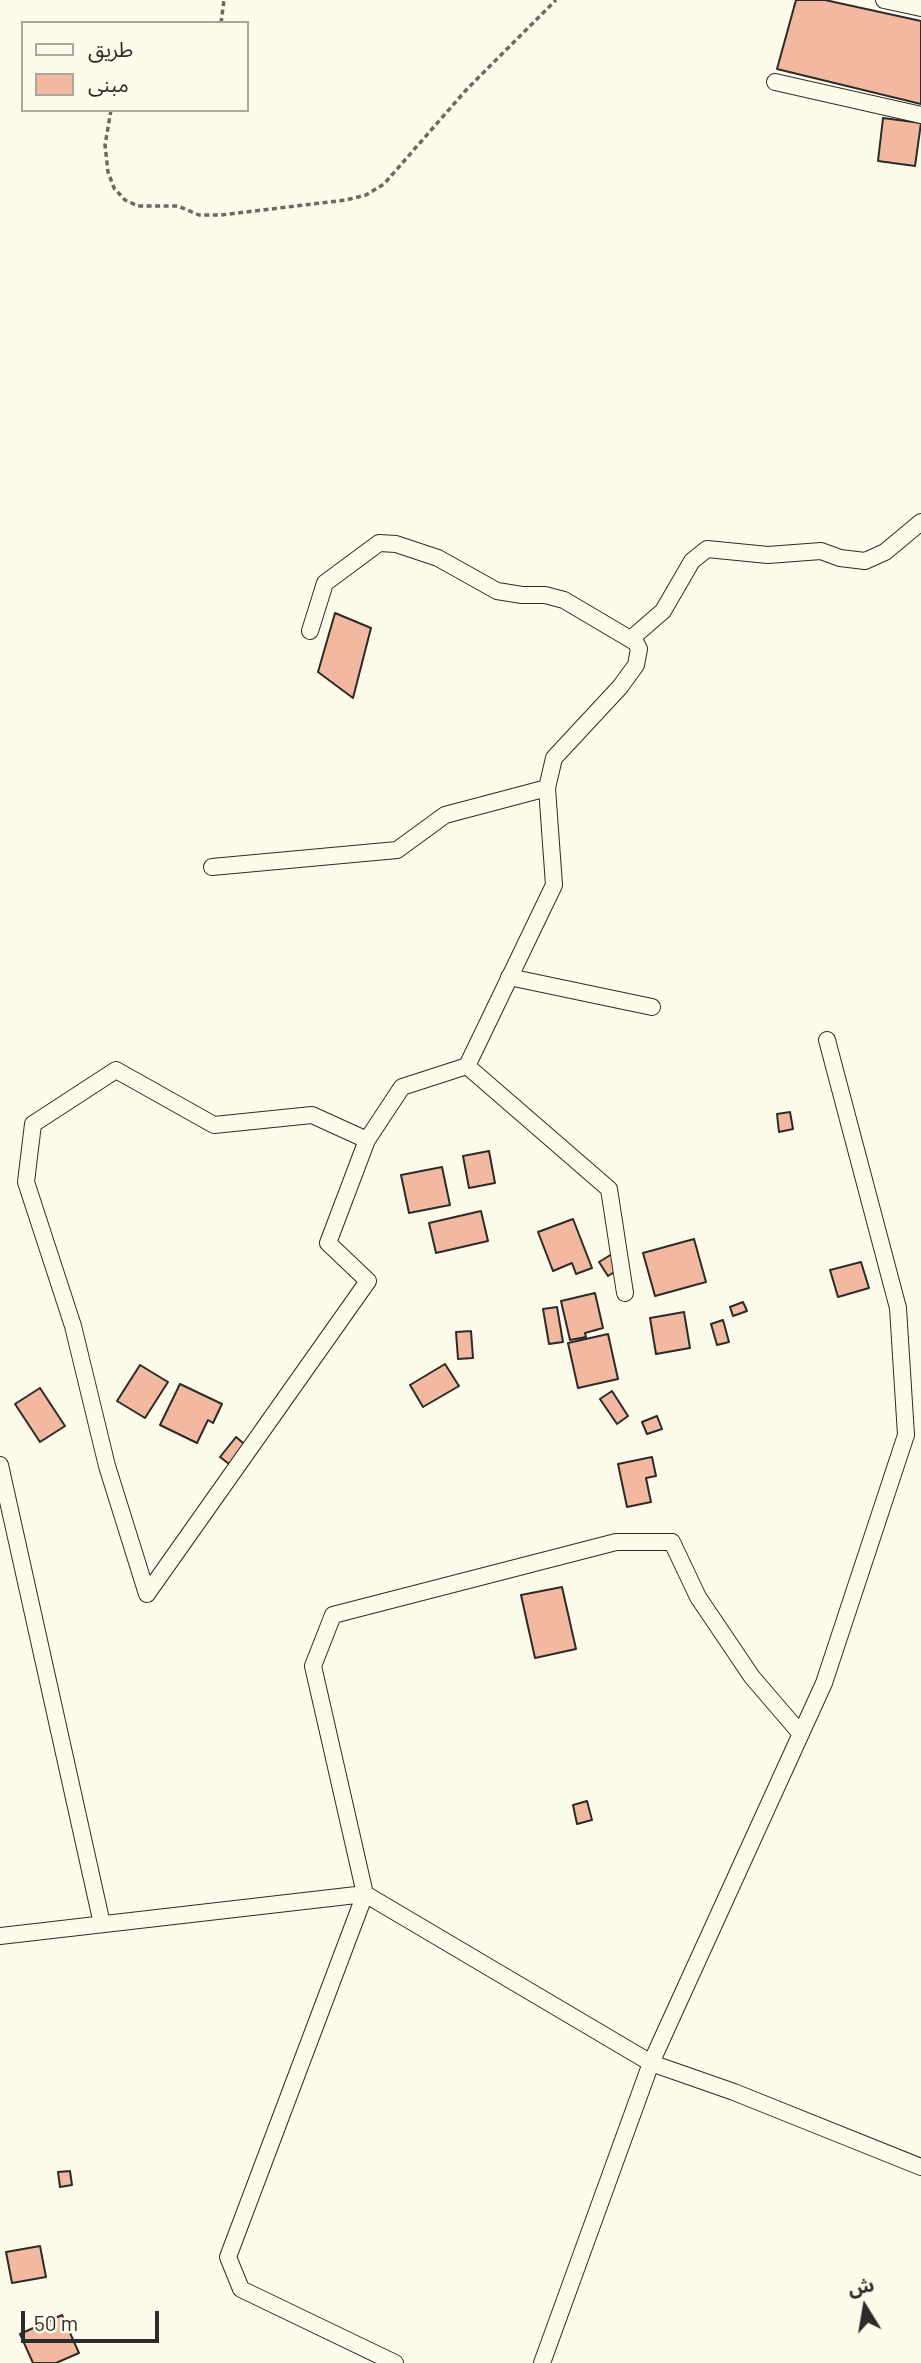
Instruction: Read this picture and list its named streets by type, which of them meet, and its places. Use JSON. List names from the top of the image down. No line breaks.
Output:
{"legend":["طريق","مبنى"],"scale_bar":"50 m","north":"top"}
